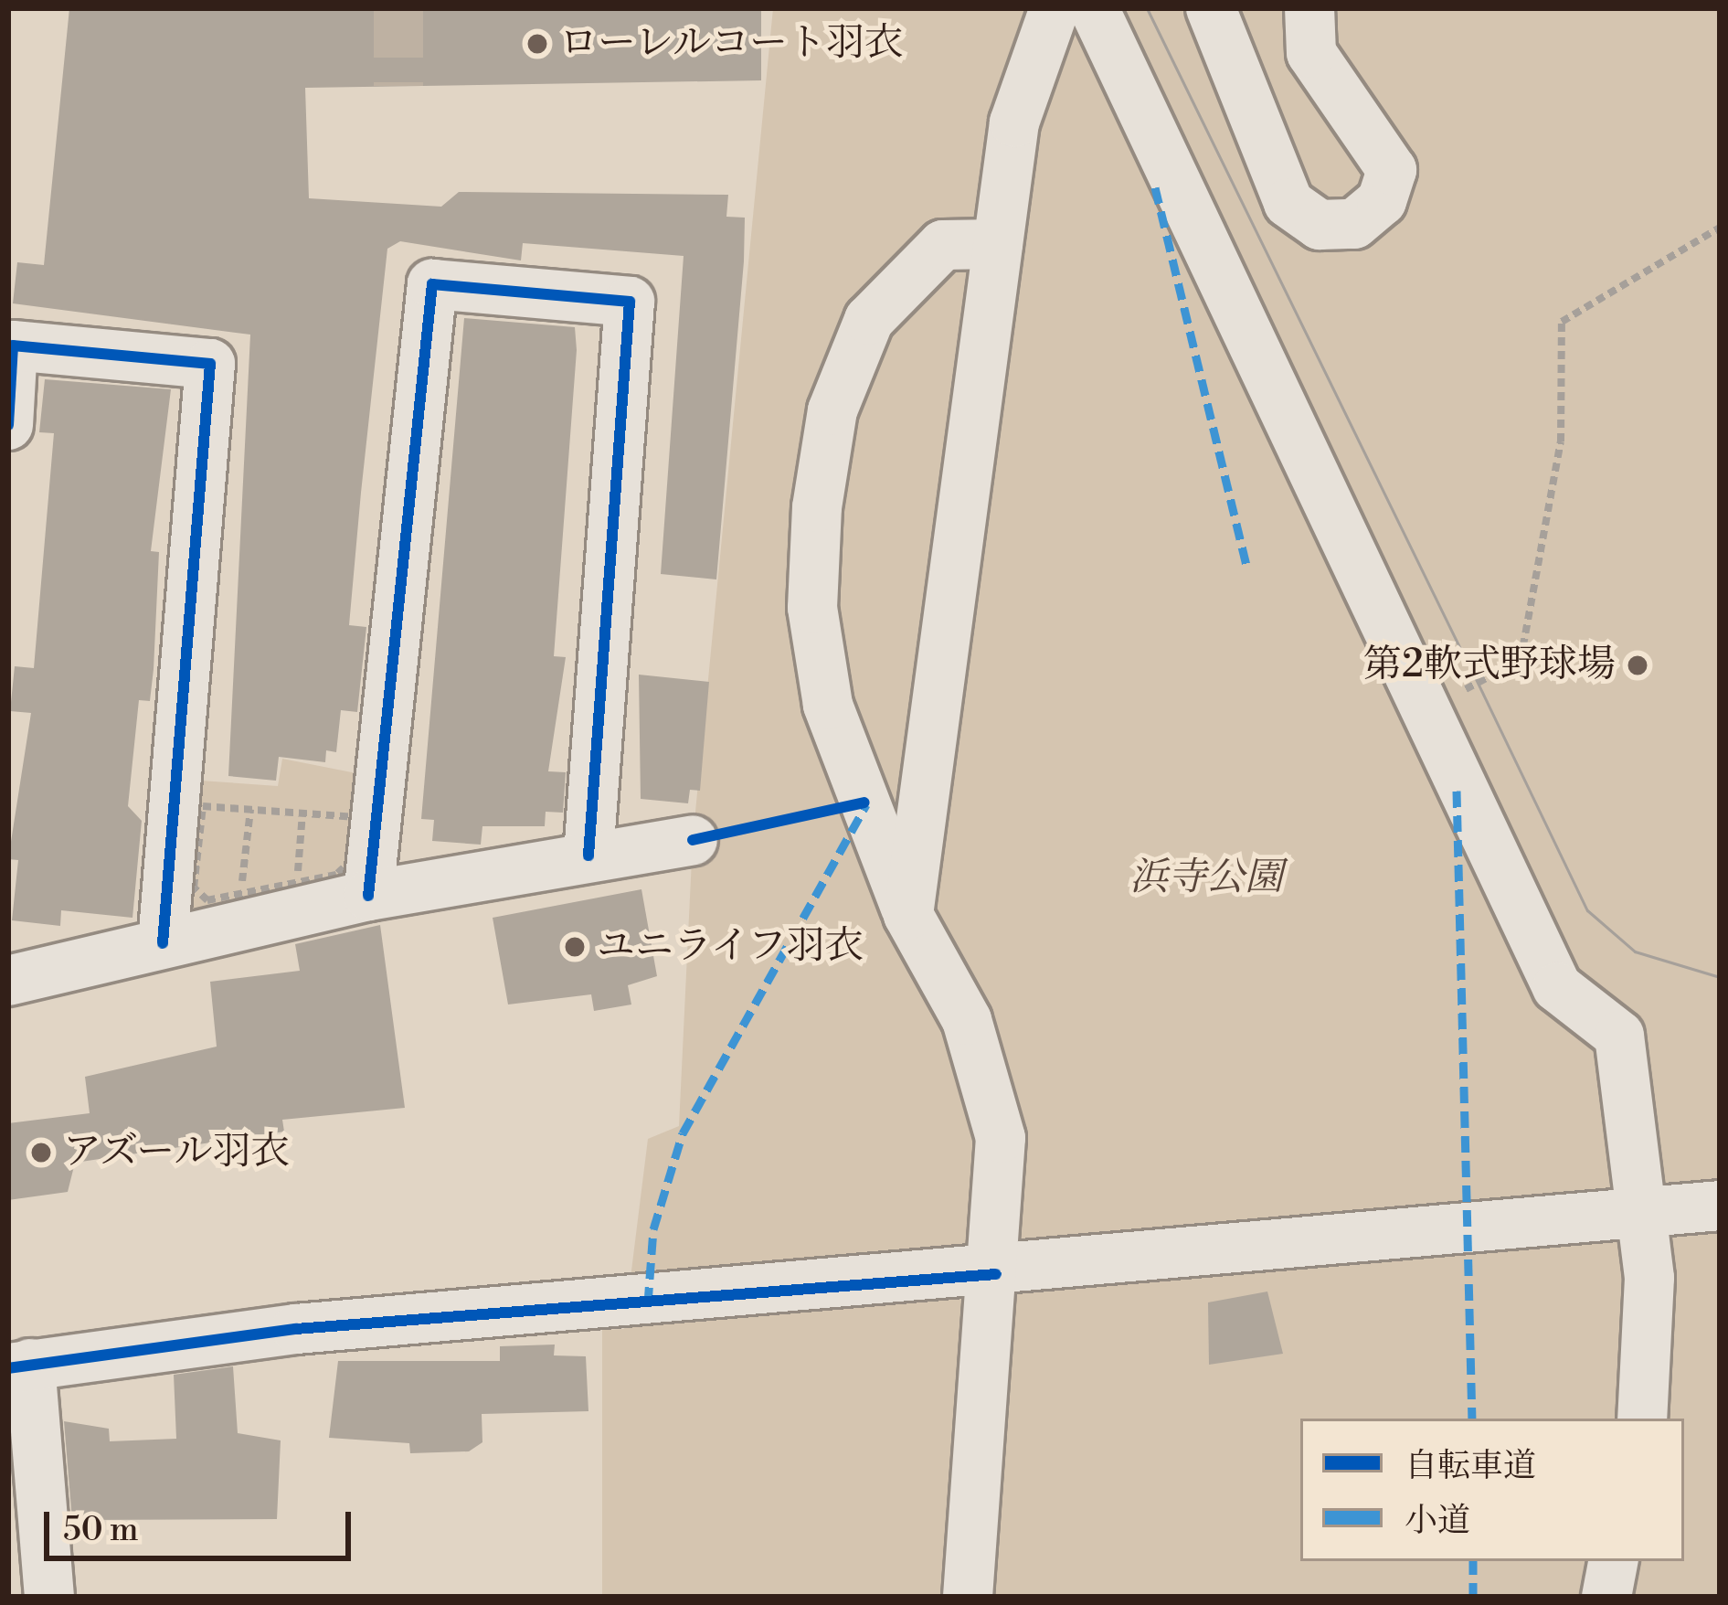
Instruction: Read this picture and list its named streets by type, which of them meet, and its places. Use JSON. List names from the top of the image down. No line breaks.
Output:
{"parks":["浜寺公園"],"places":["ローレルコート羽衣","第2軟式野球場","ユニライフ羽衣","アズール羽衣"],"legend":["自転車道","小道"],"scale_bar":"50 m"}
